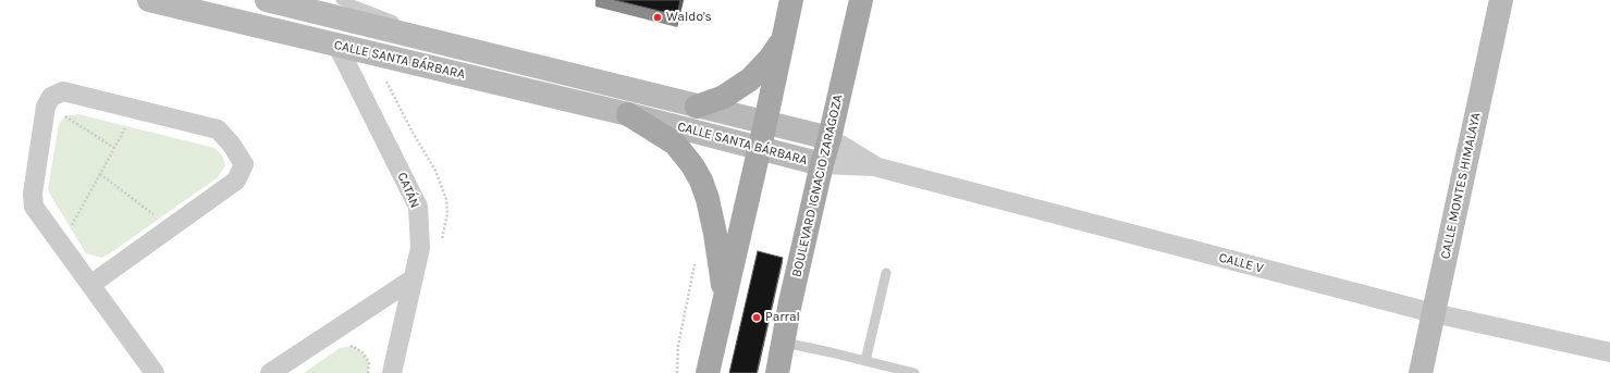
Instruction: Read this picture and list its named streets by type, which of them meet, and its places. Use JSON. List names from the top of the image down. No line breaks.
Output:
{"streets":{"main road":["BOULEVARD IGNACIO ZARAGOZA"],"street":["CALLE SANTA BÁRBARA","CALLE MONTES HIMALAYA","CATÁN","CALLE V"]},"crossings":[["CALLE SANTA BÁRBARA","BOULEVARD IGNACIO ZARAGOZA"],["CALLE SANTA BÁRBARA","CATÁN"],["CALLE SANTA BÁRBARA","CALLE V"],["CALLE MONTES HIMALAYA","CALLE V"]],"places":["Waldo's","Parral"]}
